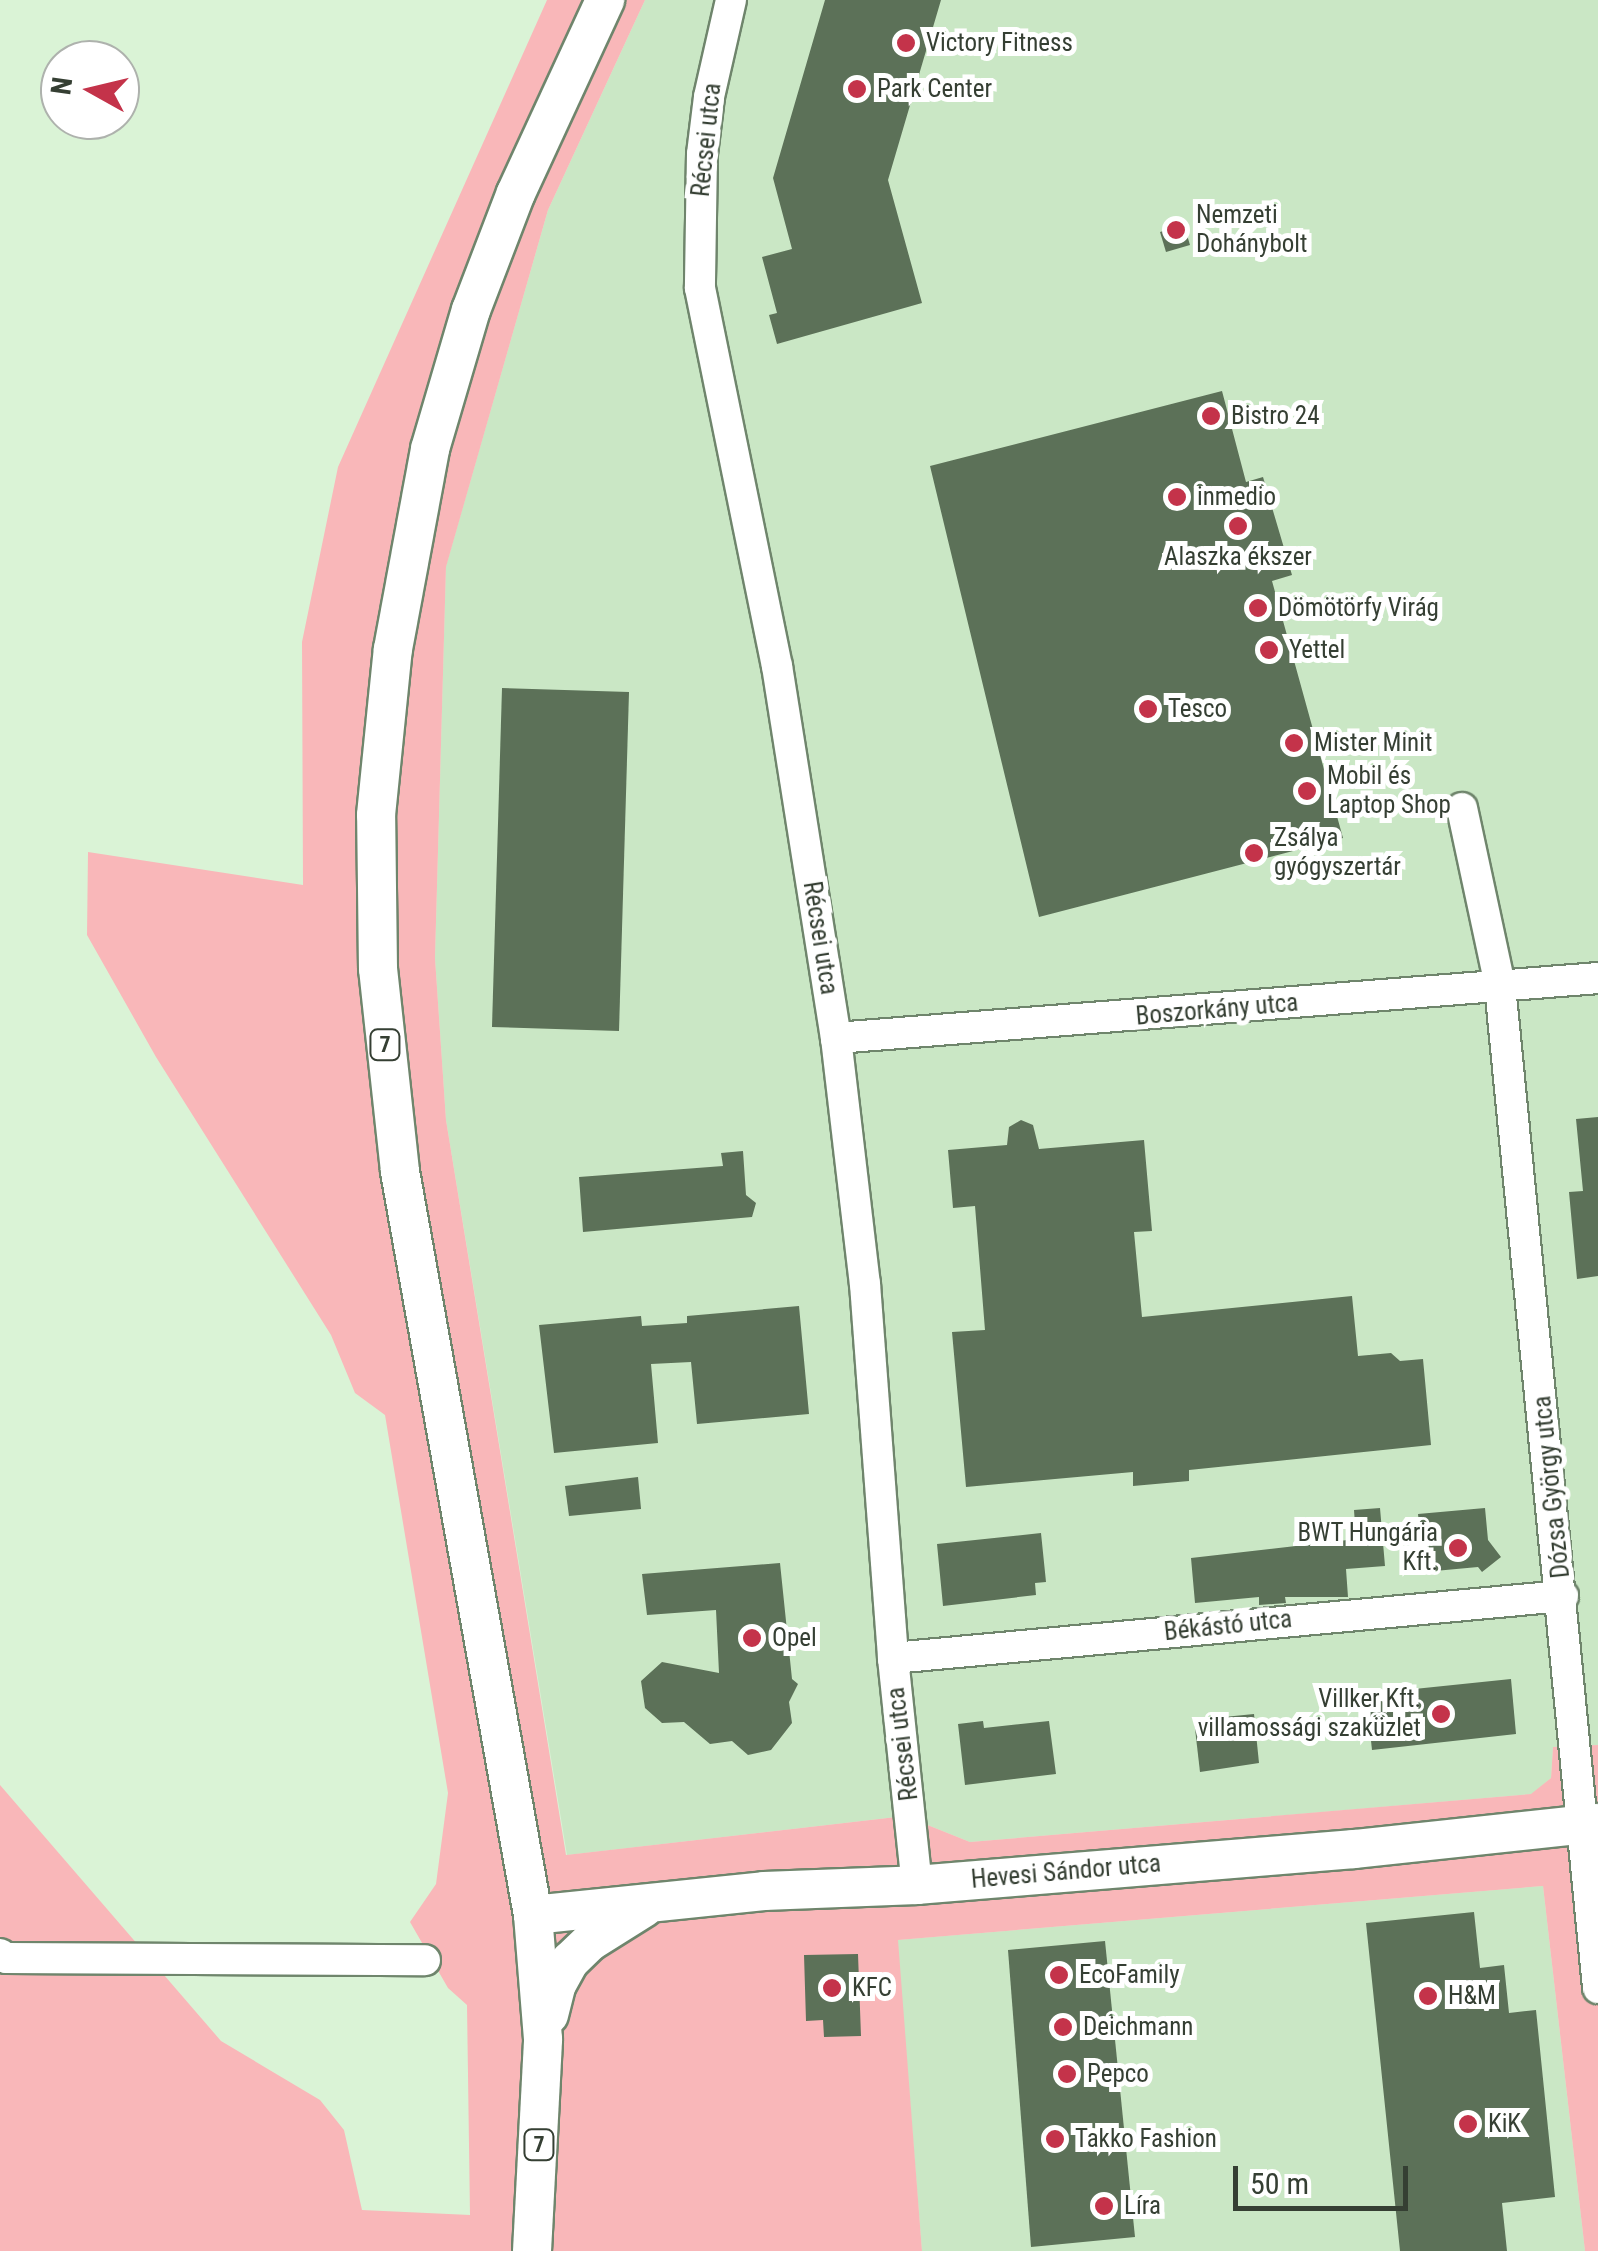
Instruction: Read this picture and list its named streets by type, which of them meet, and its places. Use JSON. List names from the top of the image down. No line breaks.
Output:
{"streets":{"main road":["7","Hevesi Sándor utca"],"street":["Récsei utca","Boszorkány utca","Dózsa György utca","Békástó utca"]},"crossings":[["Récsei utca","Boszorkány utca"],["Récsei utca","Békástó utca"],["Récsei utca","Hevesi Sándor utca"],["Boszorkány utca","Dózsa György utca"],["7","Hevesi Sándor utca"],["Dózsa György utca","Békástó utca"],["Dózsa György utca","Hevesi Sándor utca"]],"places":["Victory Fitness","Park Center","Nemzeti Dohánybolt","Bistro 24","inmedio","Alaszka ékszer","Dömötörfy Virág","Yettel","Tesco","Mister Minit","Mobil és Laptop Shop","Zsálya gyógyszertár","BWT Hungária Kft.","Opel","Villker Kft. villamossági szaküzlet","EcoFamily","KFC","H&M","Deichmann","Pepco","KiK","Takko Fashion","Líra"],"scale_bar":"50 m","north":"left"}
